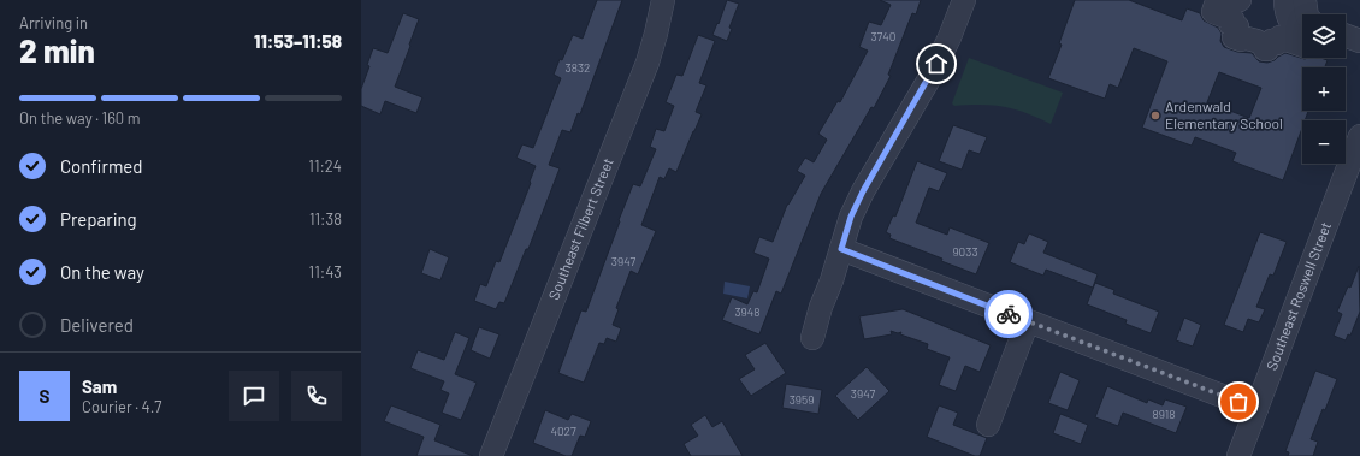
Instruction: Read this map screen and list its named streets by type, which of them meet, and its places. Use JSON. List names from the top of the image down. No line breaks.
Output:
{"streets":{"street":["Southeast Filbert Street","Southeast Roswell Street"]},"places":["Ardenwald Elementary School"],"house_numbers":["3740","3832","9033","3947","3948","3947","3959","8918","4027"],"page":{"heading":["2 min","Arriving in","11:53–11:58"],"panel":["Sam","Courier · 4.7"],"map_buttons":["+","−"],"bar":"On the way · 160 m","list":[["Confirmed","11:24"],["Preparing","11:38"],["On the way","11:43"],"Delivered"],"round":"S"}}
